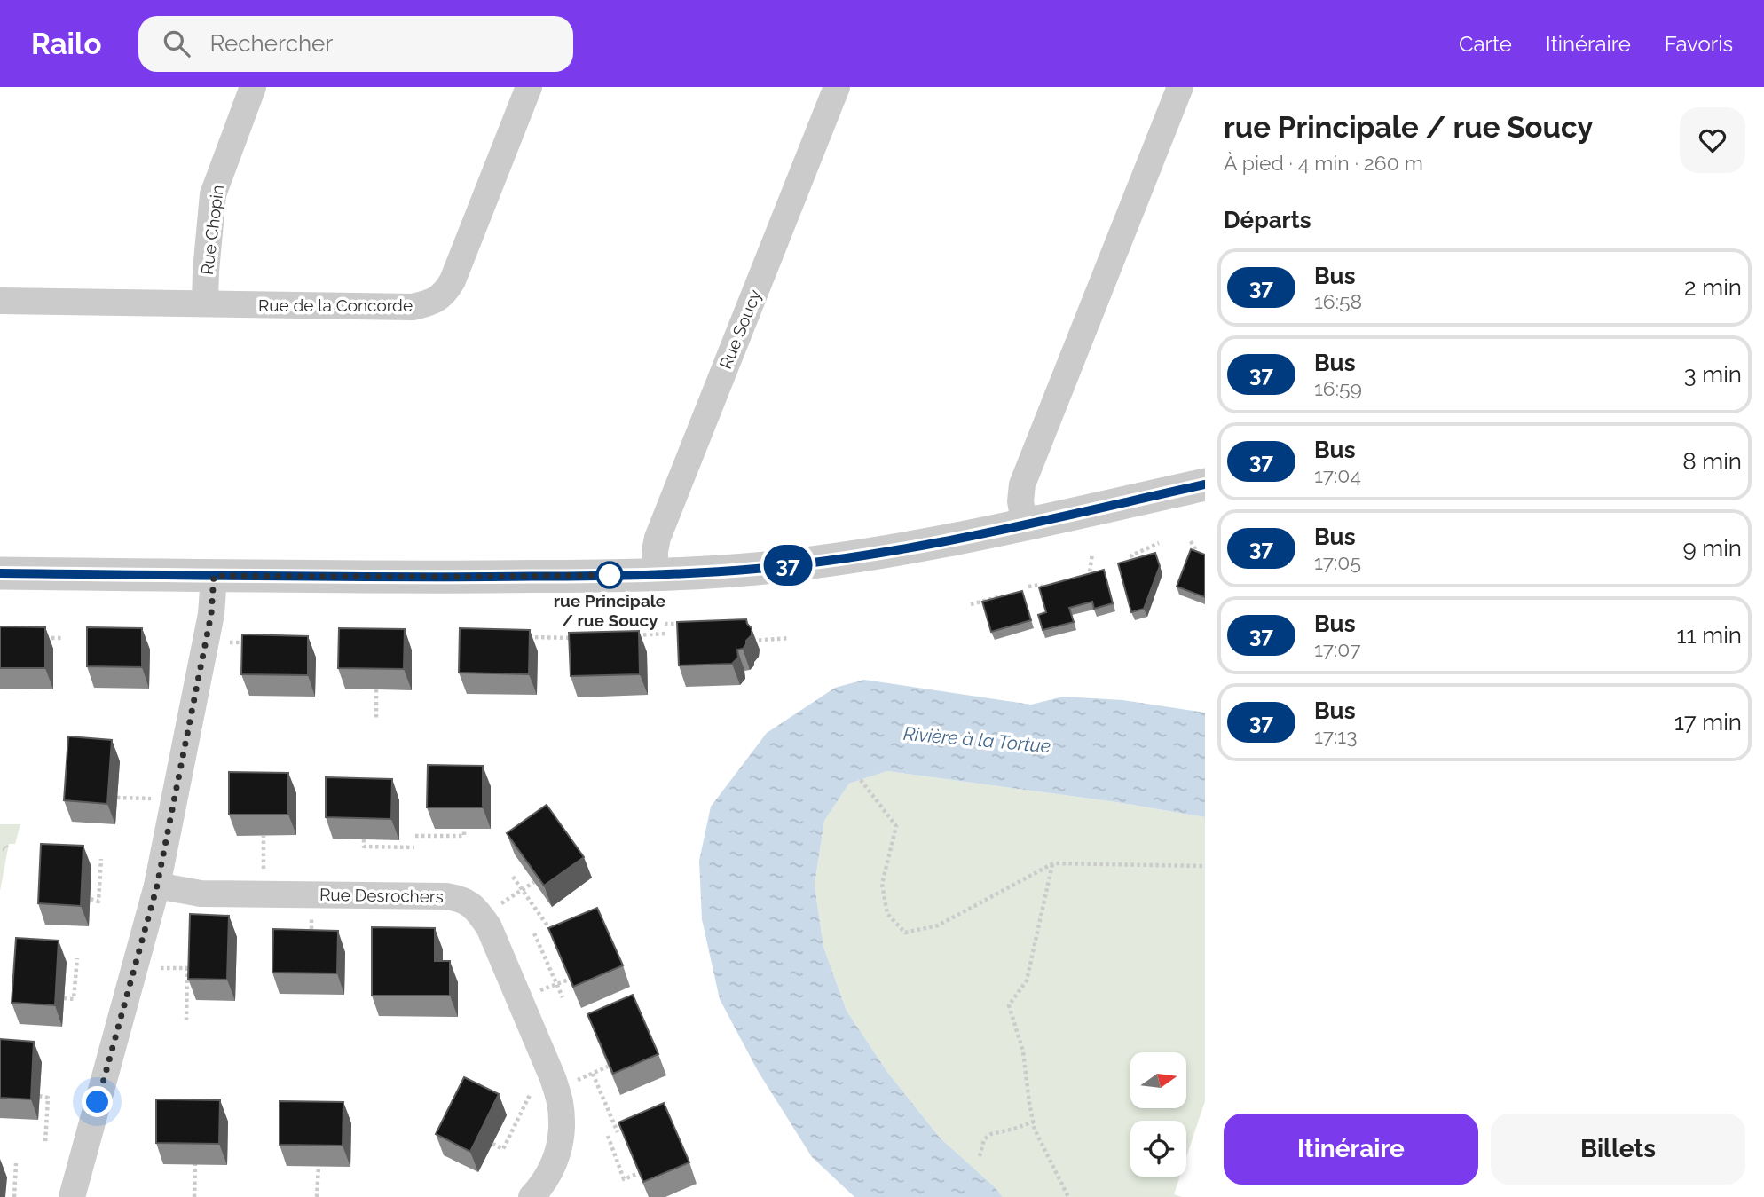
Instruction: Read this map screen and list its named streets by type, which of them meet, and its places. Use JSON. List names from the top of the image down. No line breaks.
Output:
{"streets":{"street":["Rue Chopin","Rue de la Concorde","Rue Soucy","Rue Desrochers"]},"crossings":[["Rue Chopin","Rue de la Concorde"]],"water":["Rivière à la Tortue"],"places":["rue Principale / rue Soucy"],"lines":["bus line 37"],"north":"right","page":{"header":"Railo","search":"Rechercher","nav":["Carte","Itinéraire","Favoris"],"on_map":"37","heading":[["rue Principale / rue Soucy","À pied · 4 min · 260 m"],"Départs"],"list":[{"mark":"37","name":"Bus","note":"16:58","value":"2 min"},{"mark":"37","name":"Bus","note":"16:59","value":"3 min"},{"mark":"37","name":"Bus","note":"17:04","value":"8 min"},{"mark":"37","name":"Bus","note":"17:05","value":"9 min"},{"mark":"37","name":"Bus","note":"17:07","value":"11 min"},{"mark":"37","name":"Bus","note":"17:13","value":"17 min"}],"buttons":["Itinéraire","Billets"]}}
